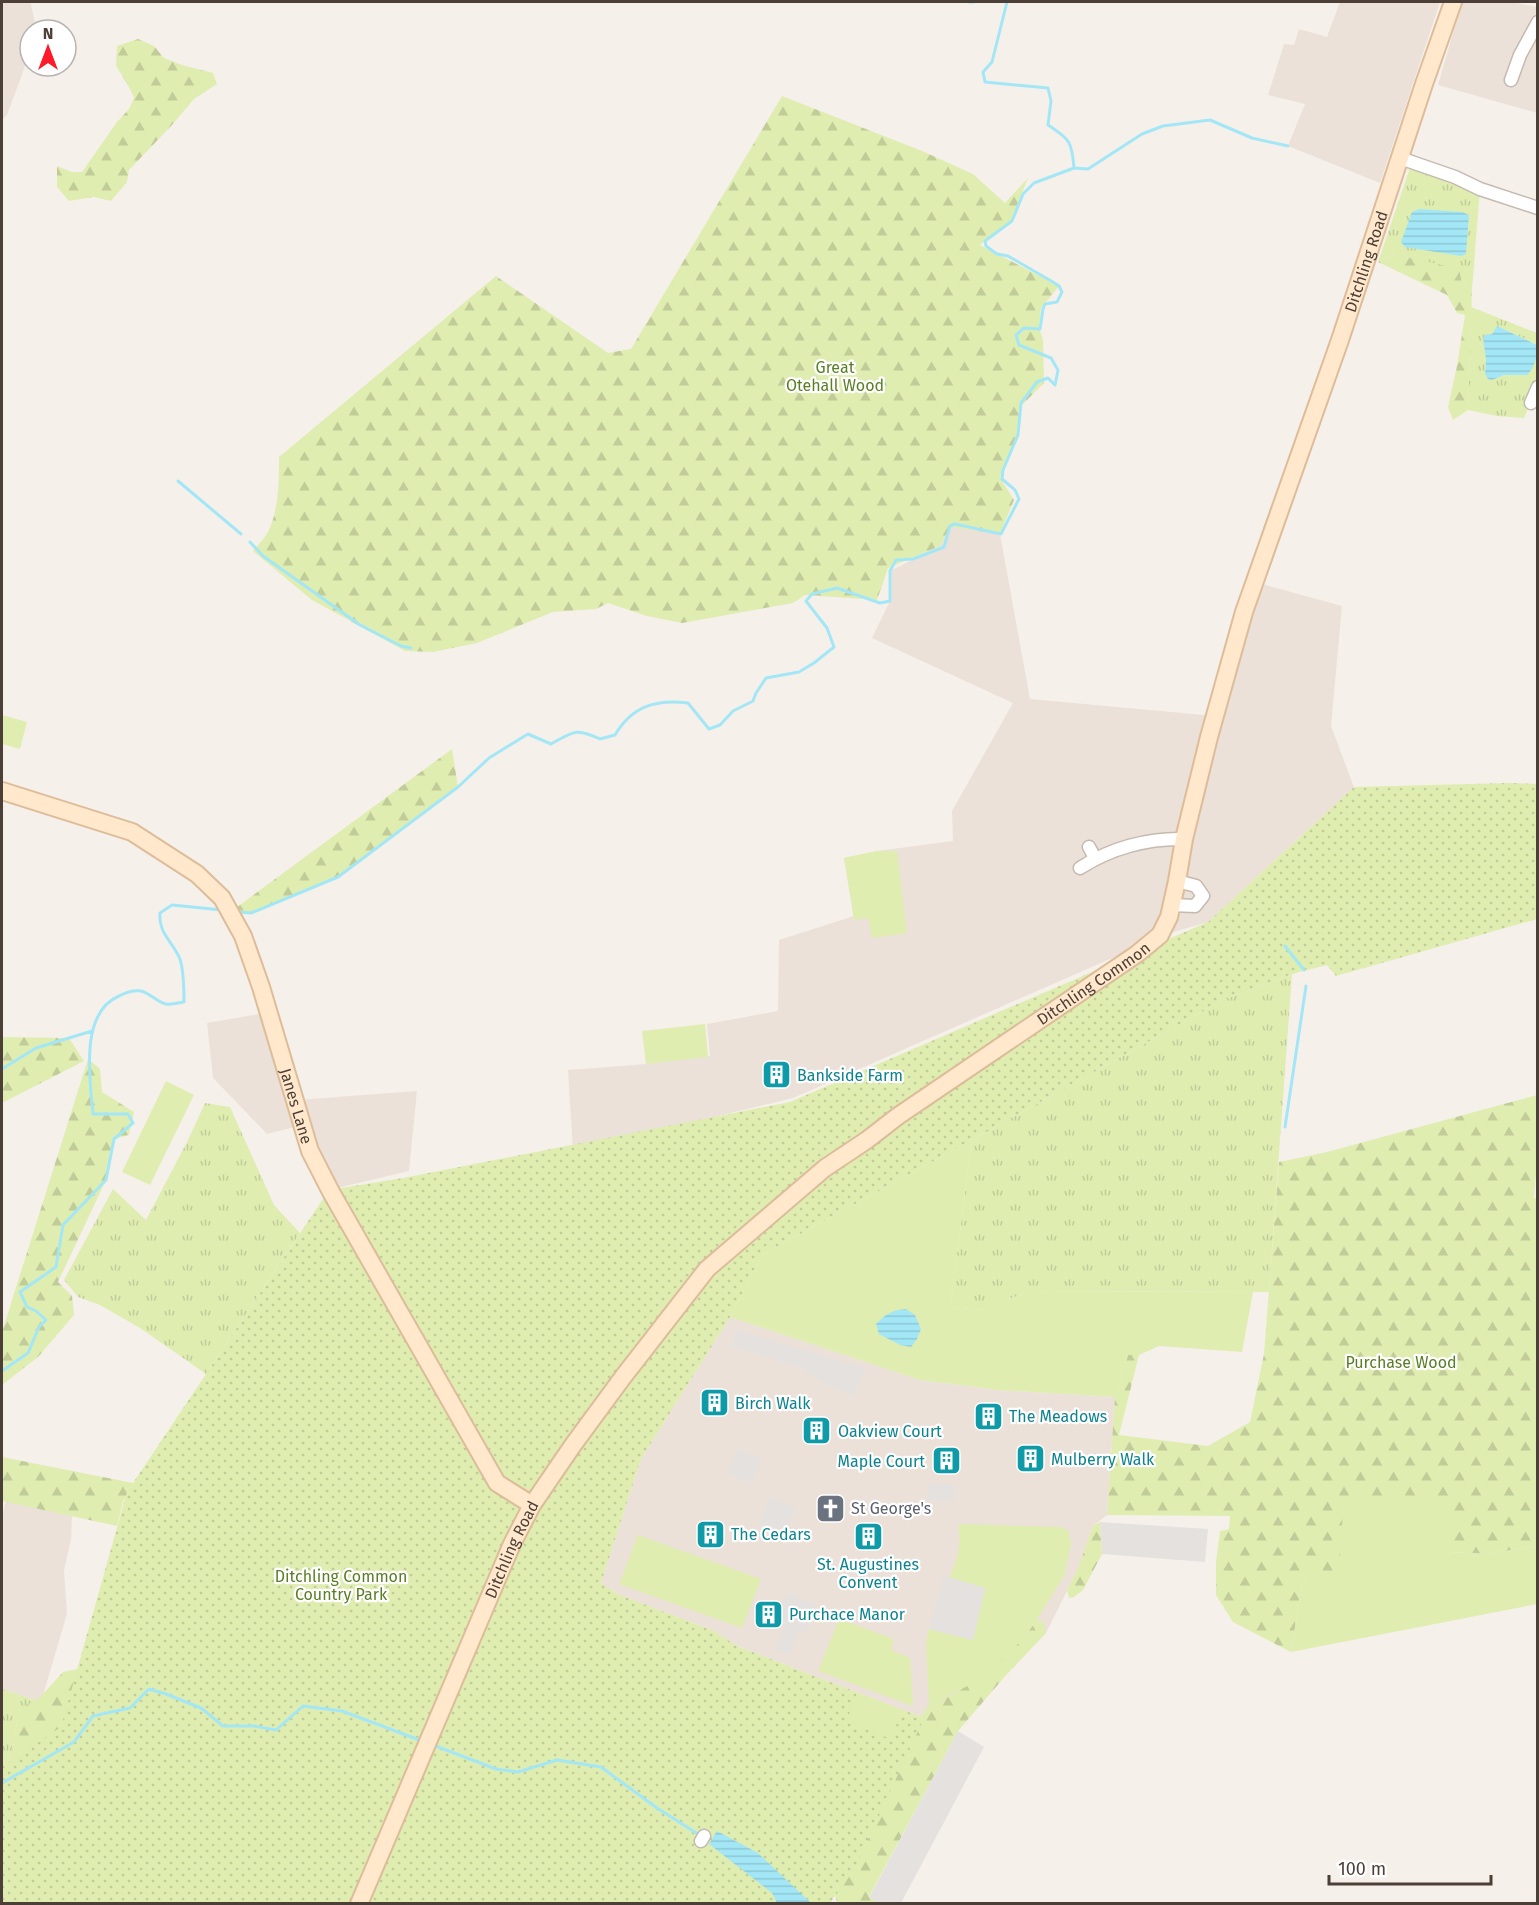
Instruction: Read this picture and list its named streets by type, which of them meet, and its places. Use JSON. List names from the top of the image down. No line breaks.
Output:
{"streets":{"main road":["Ditchling Road","Ditchling Common","Janes Lane"]},"crossings":[["Ditchling Road","Ditchling Common"],["Ditchling Road","Janes Lane"]],"parks":["Great Otehall Wood","Purchase Wood","Ditchling Common Country Park"],"places":{"building":["Bankside Farm","Birch Walk","The Meadows","Oakview Court","Mulberry Walk","Maple Court","The Cedars","St. Augustines Convent","Purchace Manor"],"church":["St George's"]},"scale_bar":"100 m","north":"top"}
